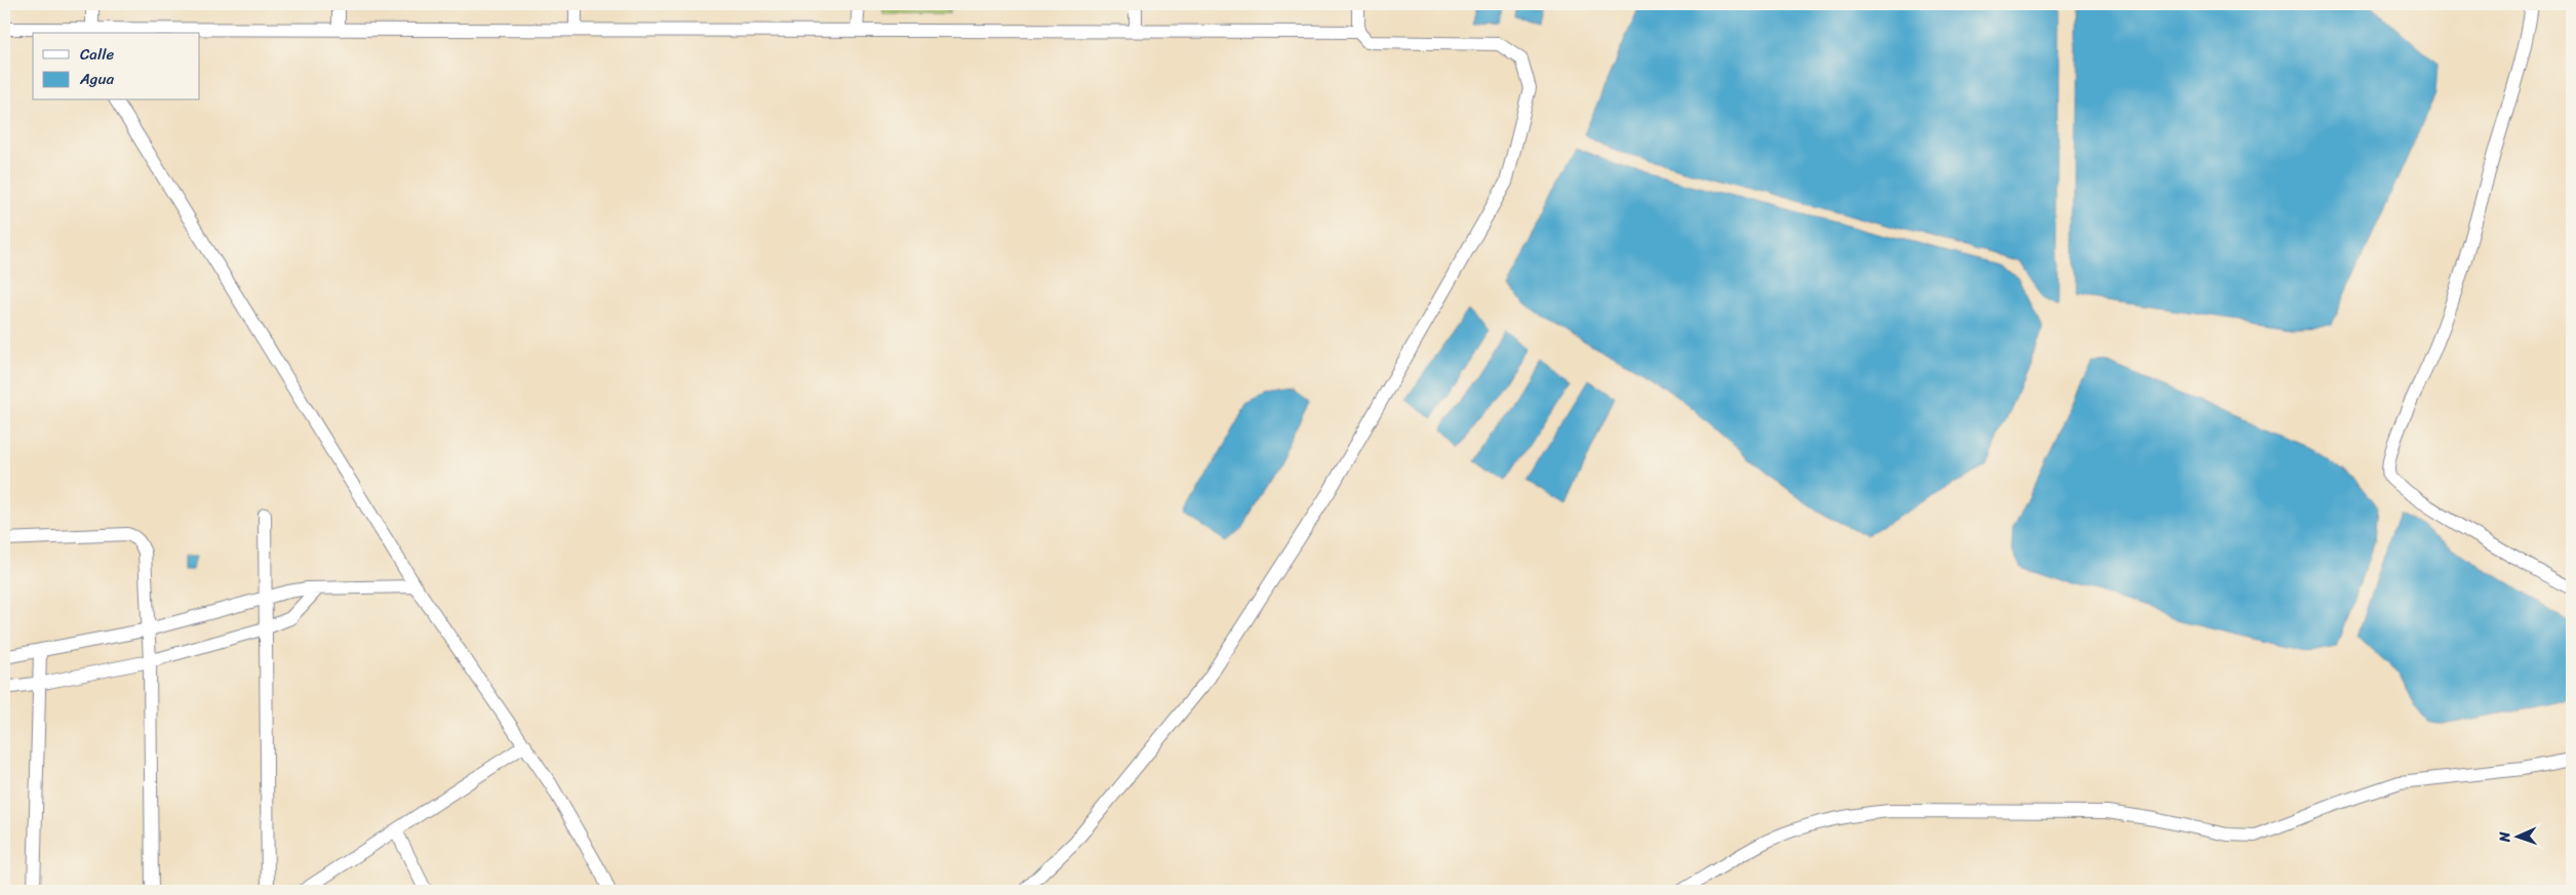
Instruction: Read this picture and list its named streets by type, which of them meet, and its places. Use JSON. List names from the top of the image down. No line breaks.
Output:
{"legend":["Calle","Agua"],"north":"left"}
